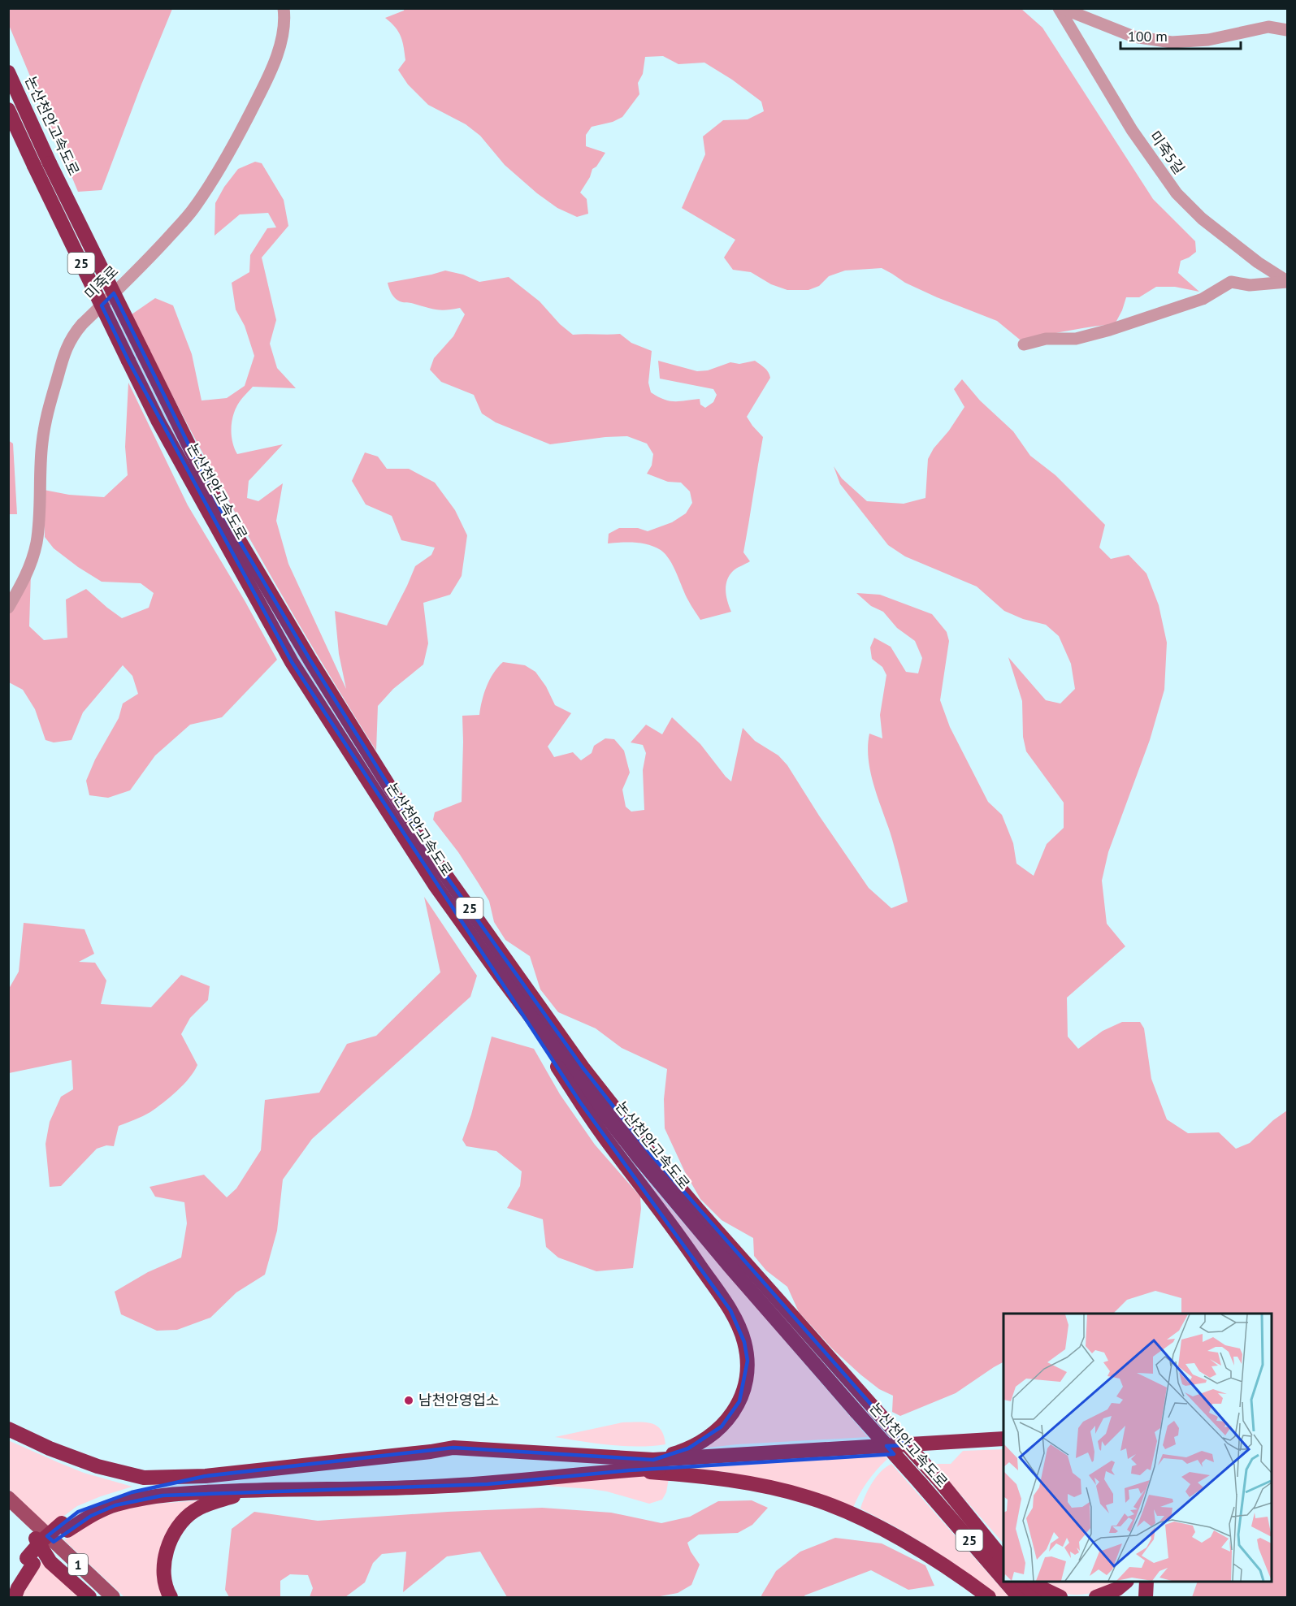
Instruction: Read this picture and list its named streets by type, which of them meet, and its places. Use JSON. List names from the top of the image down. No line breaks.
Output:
{"streets":{"highway":["논산천안고속도로","25"],"main road":["1"],"street":["미죽5길","미죽로"]},"places":["남천안영업소"],"scale_bar":"100 m"}
